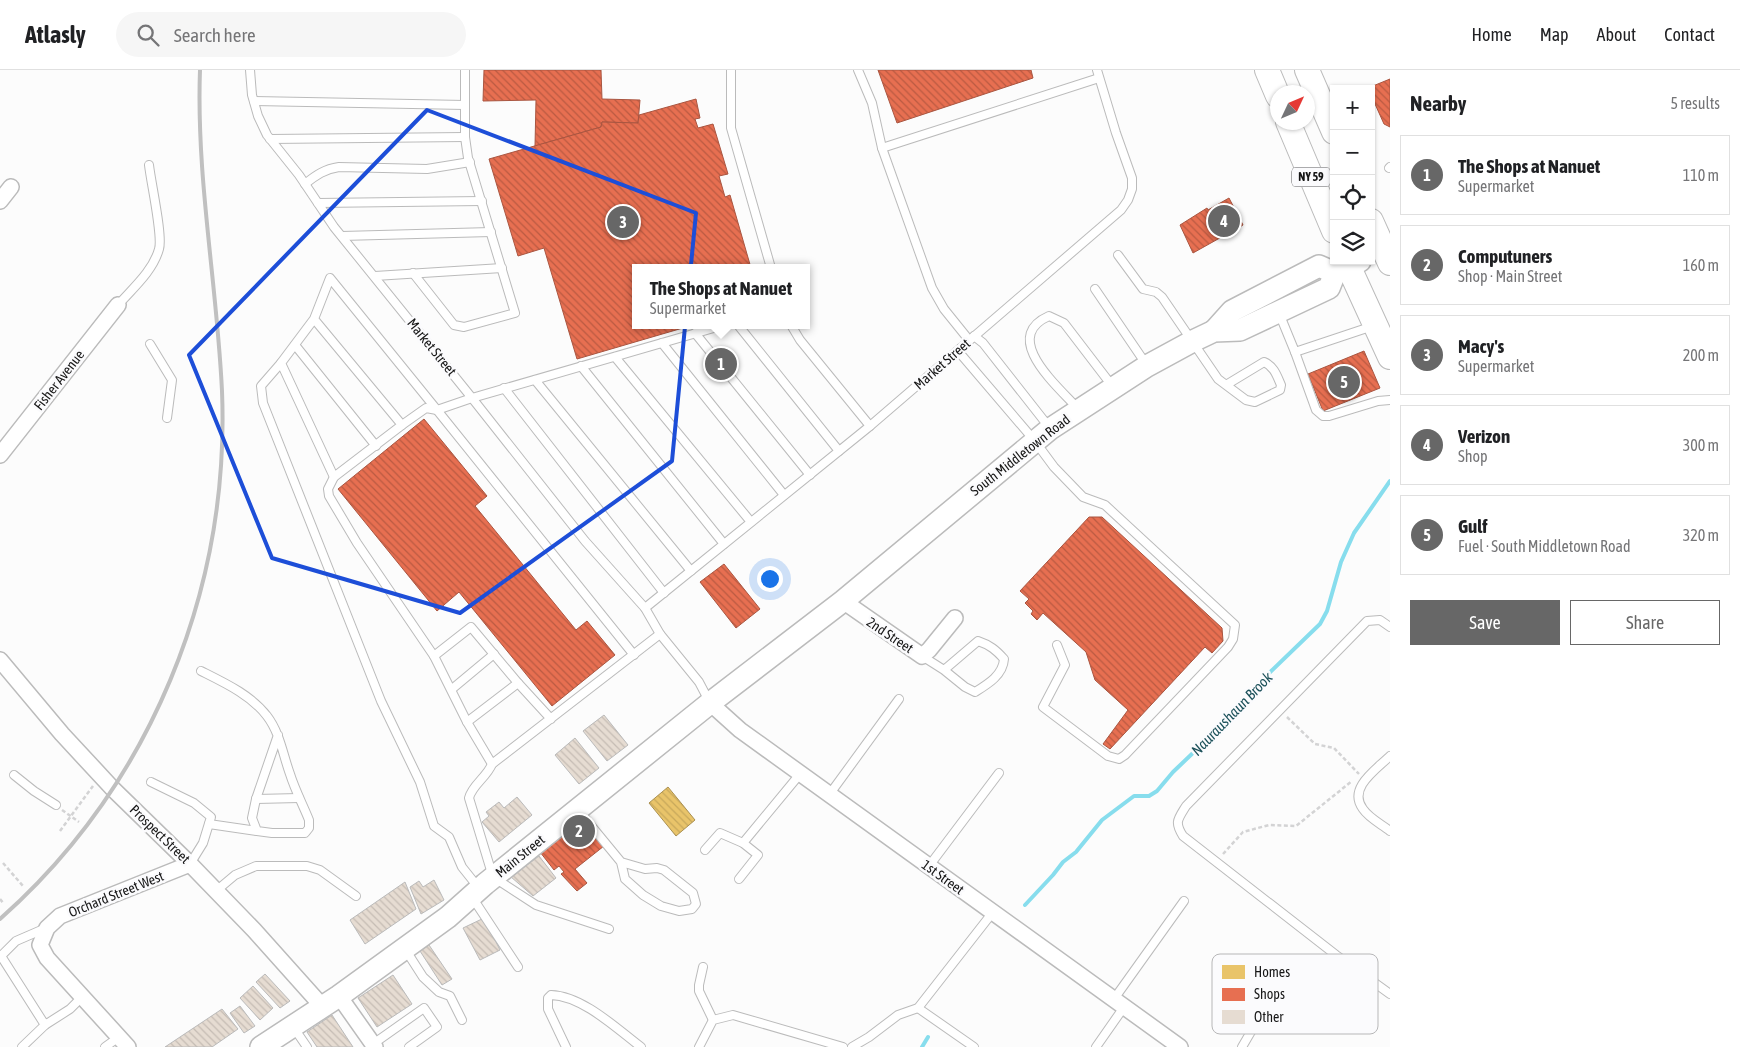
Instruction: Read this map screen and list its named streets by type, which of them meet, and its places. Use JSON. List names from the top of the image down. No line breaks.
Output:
{"streets":{"main road":["NY 59"],"street":["Fisher Avenue","South Middletown Road","2nd Street","Prospect Street","Main Street","1st Street","Orchard Street West"],"lane":["Market Street"]},"crossings":[["Market Street","Main Street"],["Market Street","1st Street"],["South Middletown Road","2nd Street"],["South Middletown Road","Main Street"],["2nd Street","Main Street"],["Prospect Street","Main Street"],["Prospect Street","Orchard Street West"],["Main Street","1st Street"]],"water":["Nauraushaun Brook"],"legend":["Homes","Shops","Other"],"north":"top right","page":{"header":"Atlasly","search":"Search here","nav":["Home","Map","About","Contact"],"heading":["Nearby","5 results"],"map_buttons":["+","−"],"list":[{"mark":"1","name":"The Shops at Nanuet","note":"Supermarket","value":"110 m"},{"mark":"2","name":"Computuners","note":"Shop · Main Street","value":"160 m"},{"mark":"3","name":"Macy's","note":"Supermarket","value":"200 m"},{"mark":"4","name":"Verizon","note":"Shop","value":"300 m"},{"mark":"5","name":"Gulf","note":"Fuel · South Middletown Road","value":"320 m"}],"pins":["4","3","1","5","2"],"popup":["The Shops at Nanuet","Supermarket"],"buttons":["Save","Share"]}}
